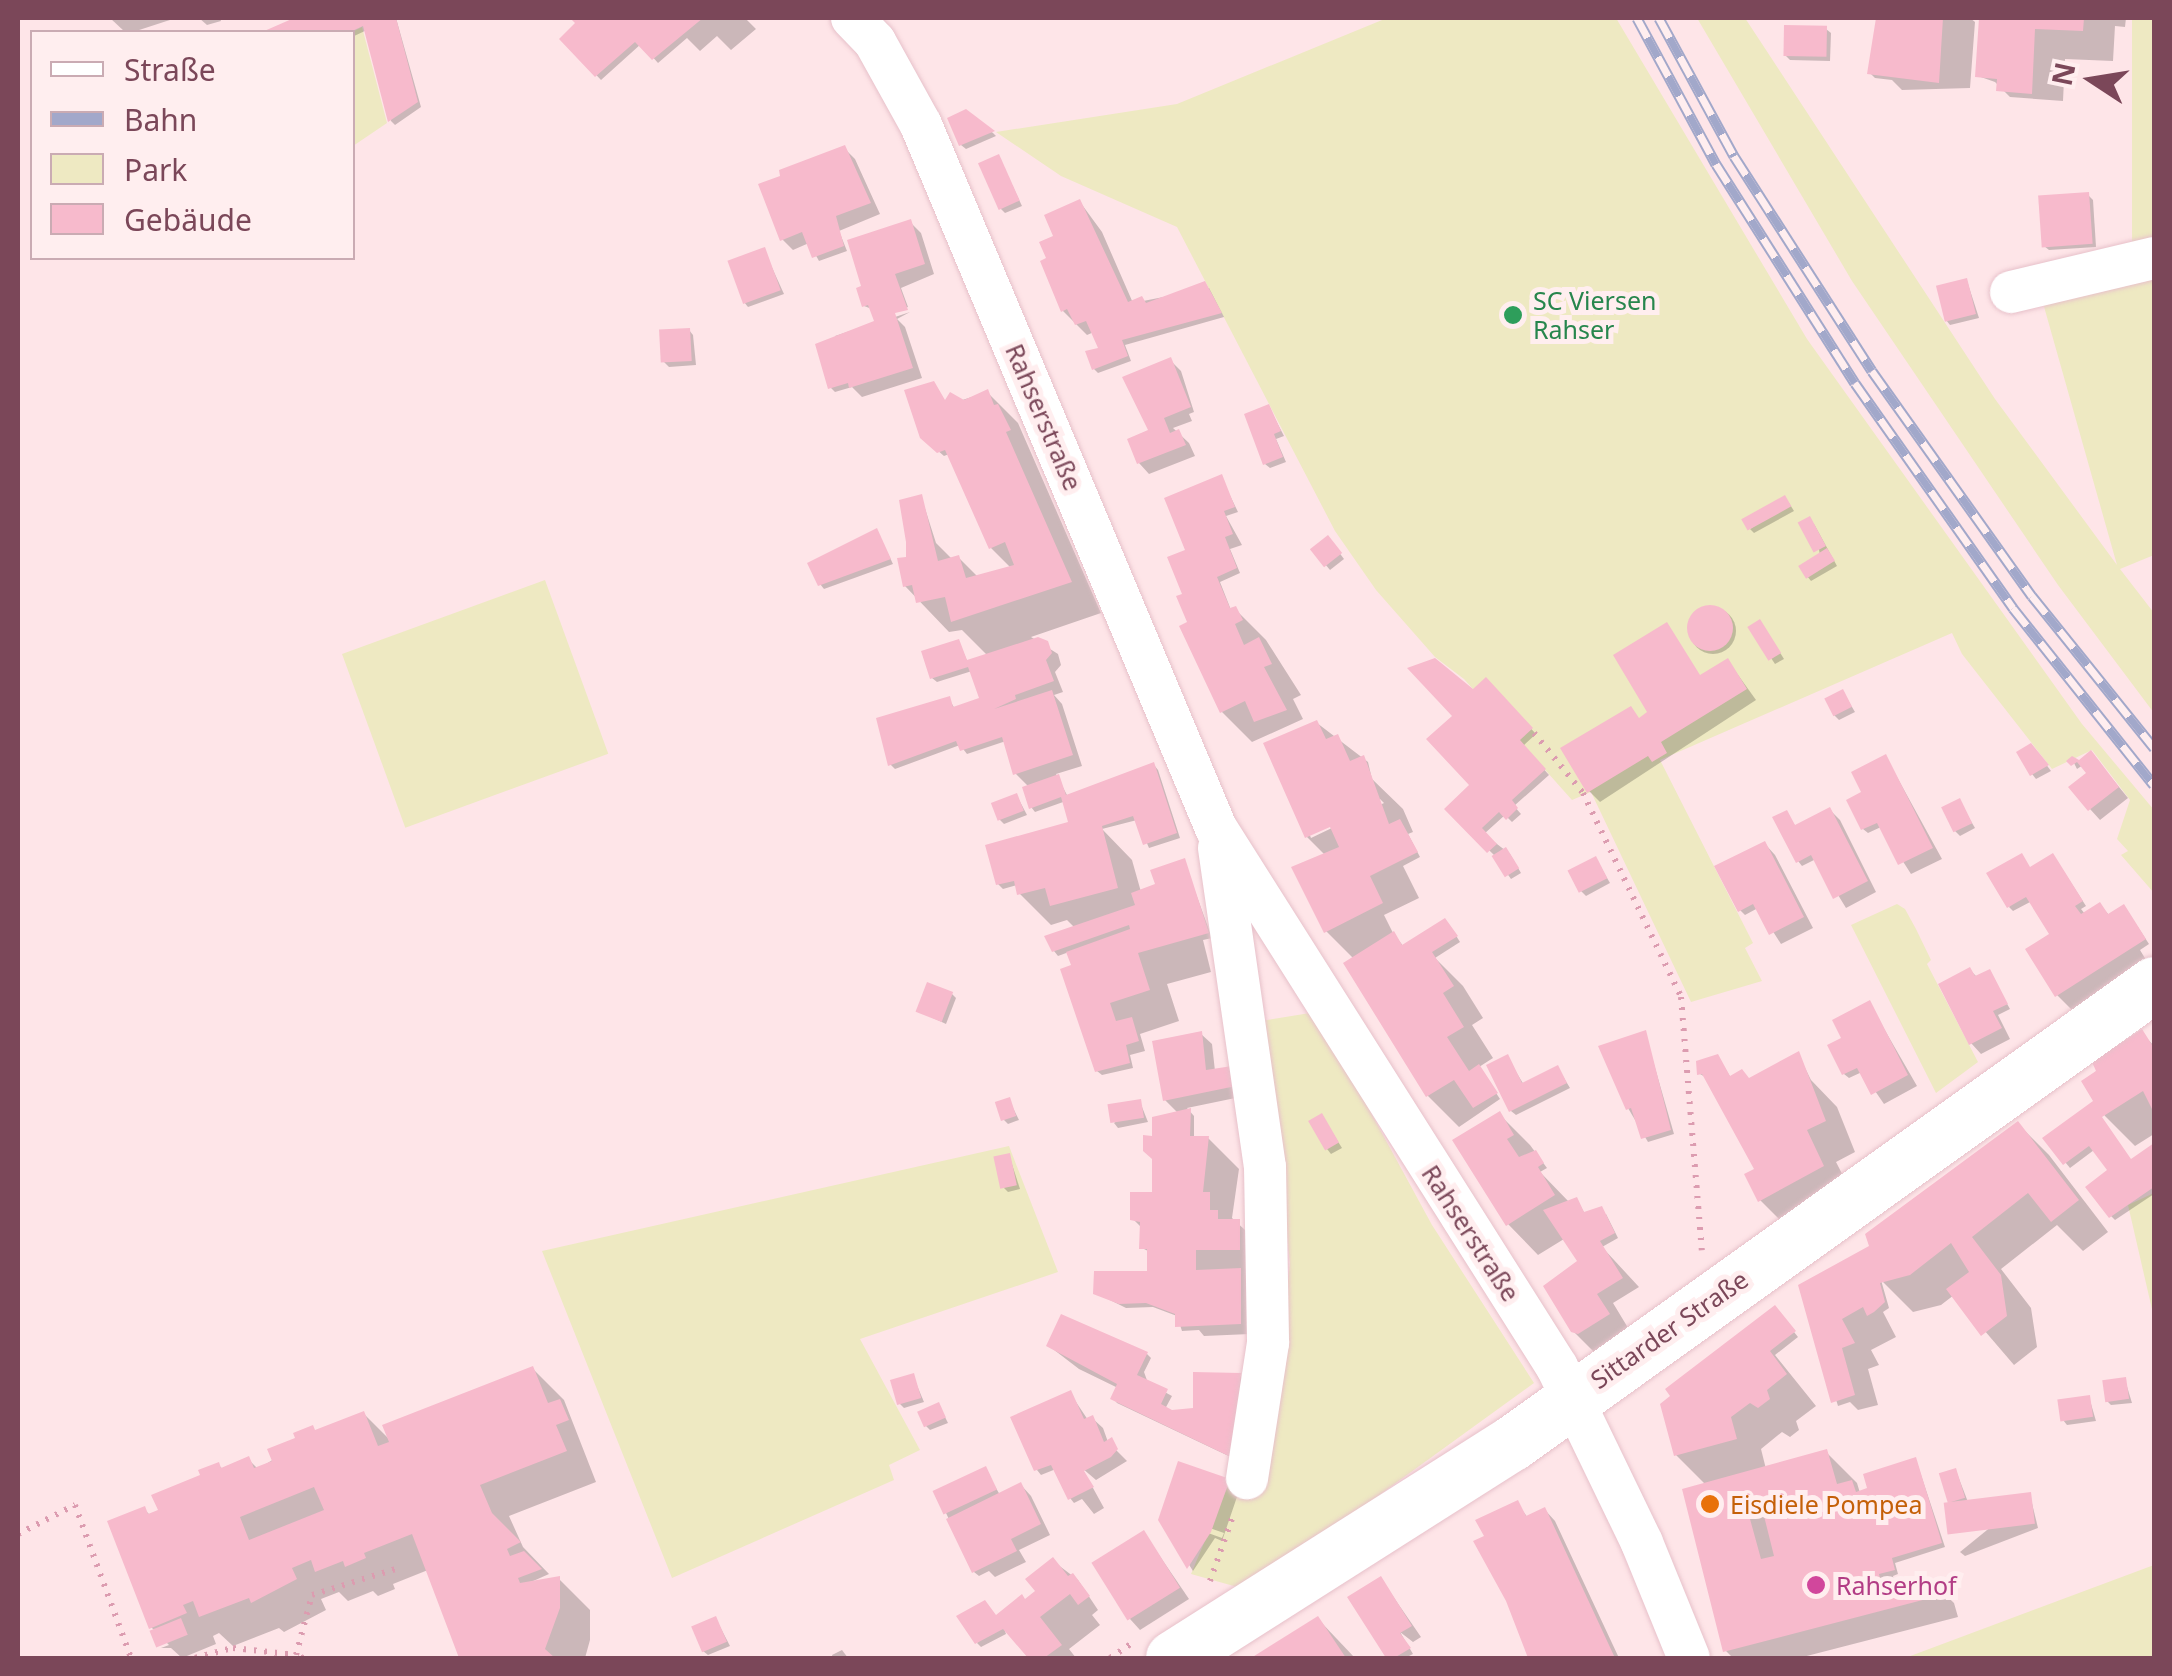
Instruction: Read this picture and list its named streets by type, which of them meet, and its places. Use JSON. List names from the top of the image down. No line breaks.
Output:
{"streets":{"street":["Rahserstraße","Sittarder Straße"]},"crossings":[["Rahserstraße","Sittarder Straße"]],"places":["SC Viersen Rahser","Eisdiele Pompea","Rahserhof"],"legend":["Straße","Bahn","Park","Gebäude"],"north":"left"}
